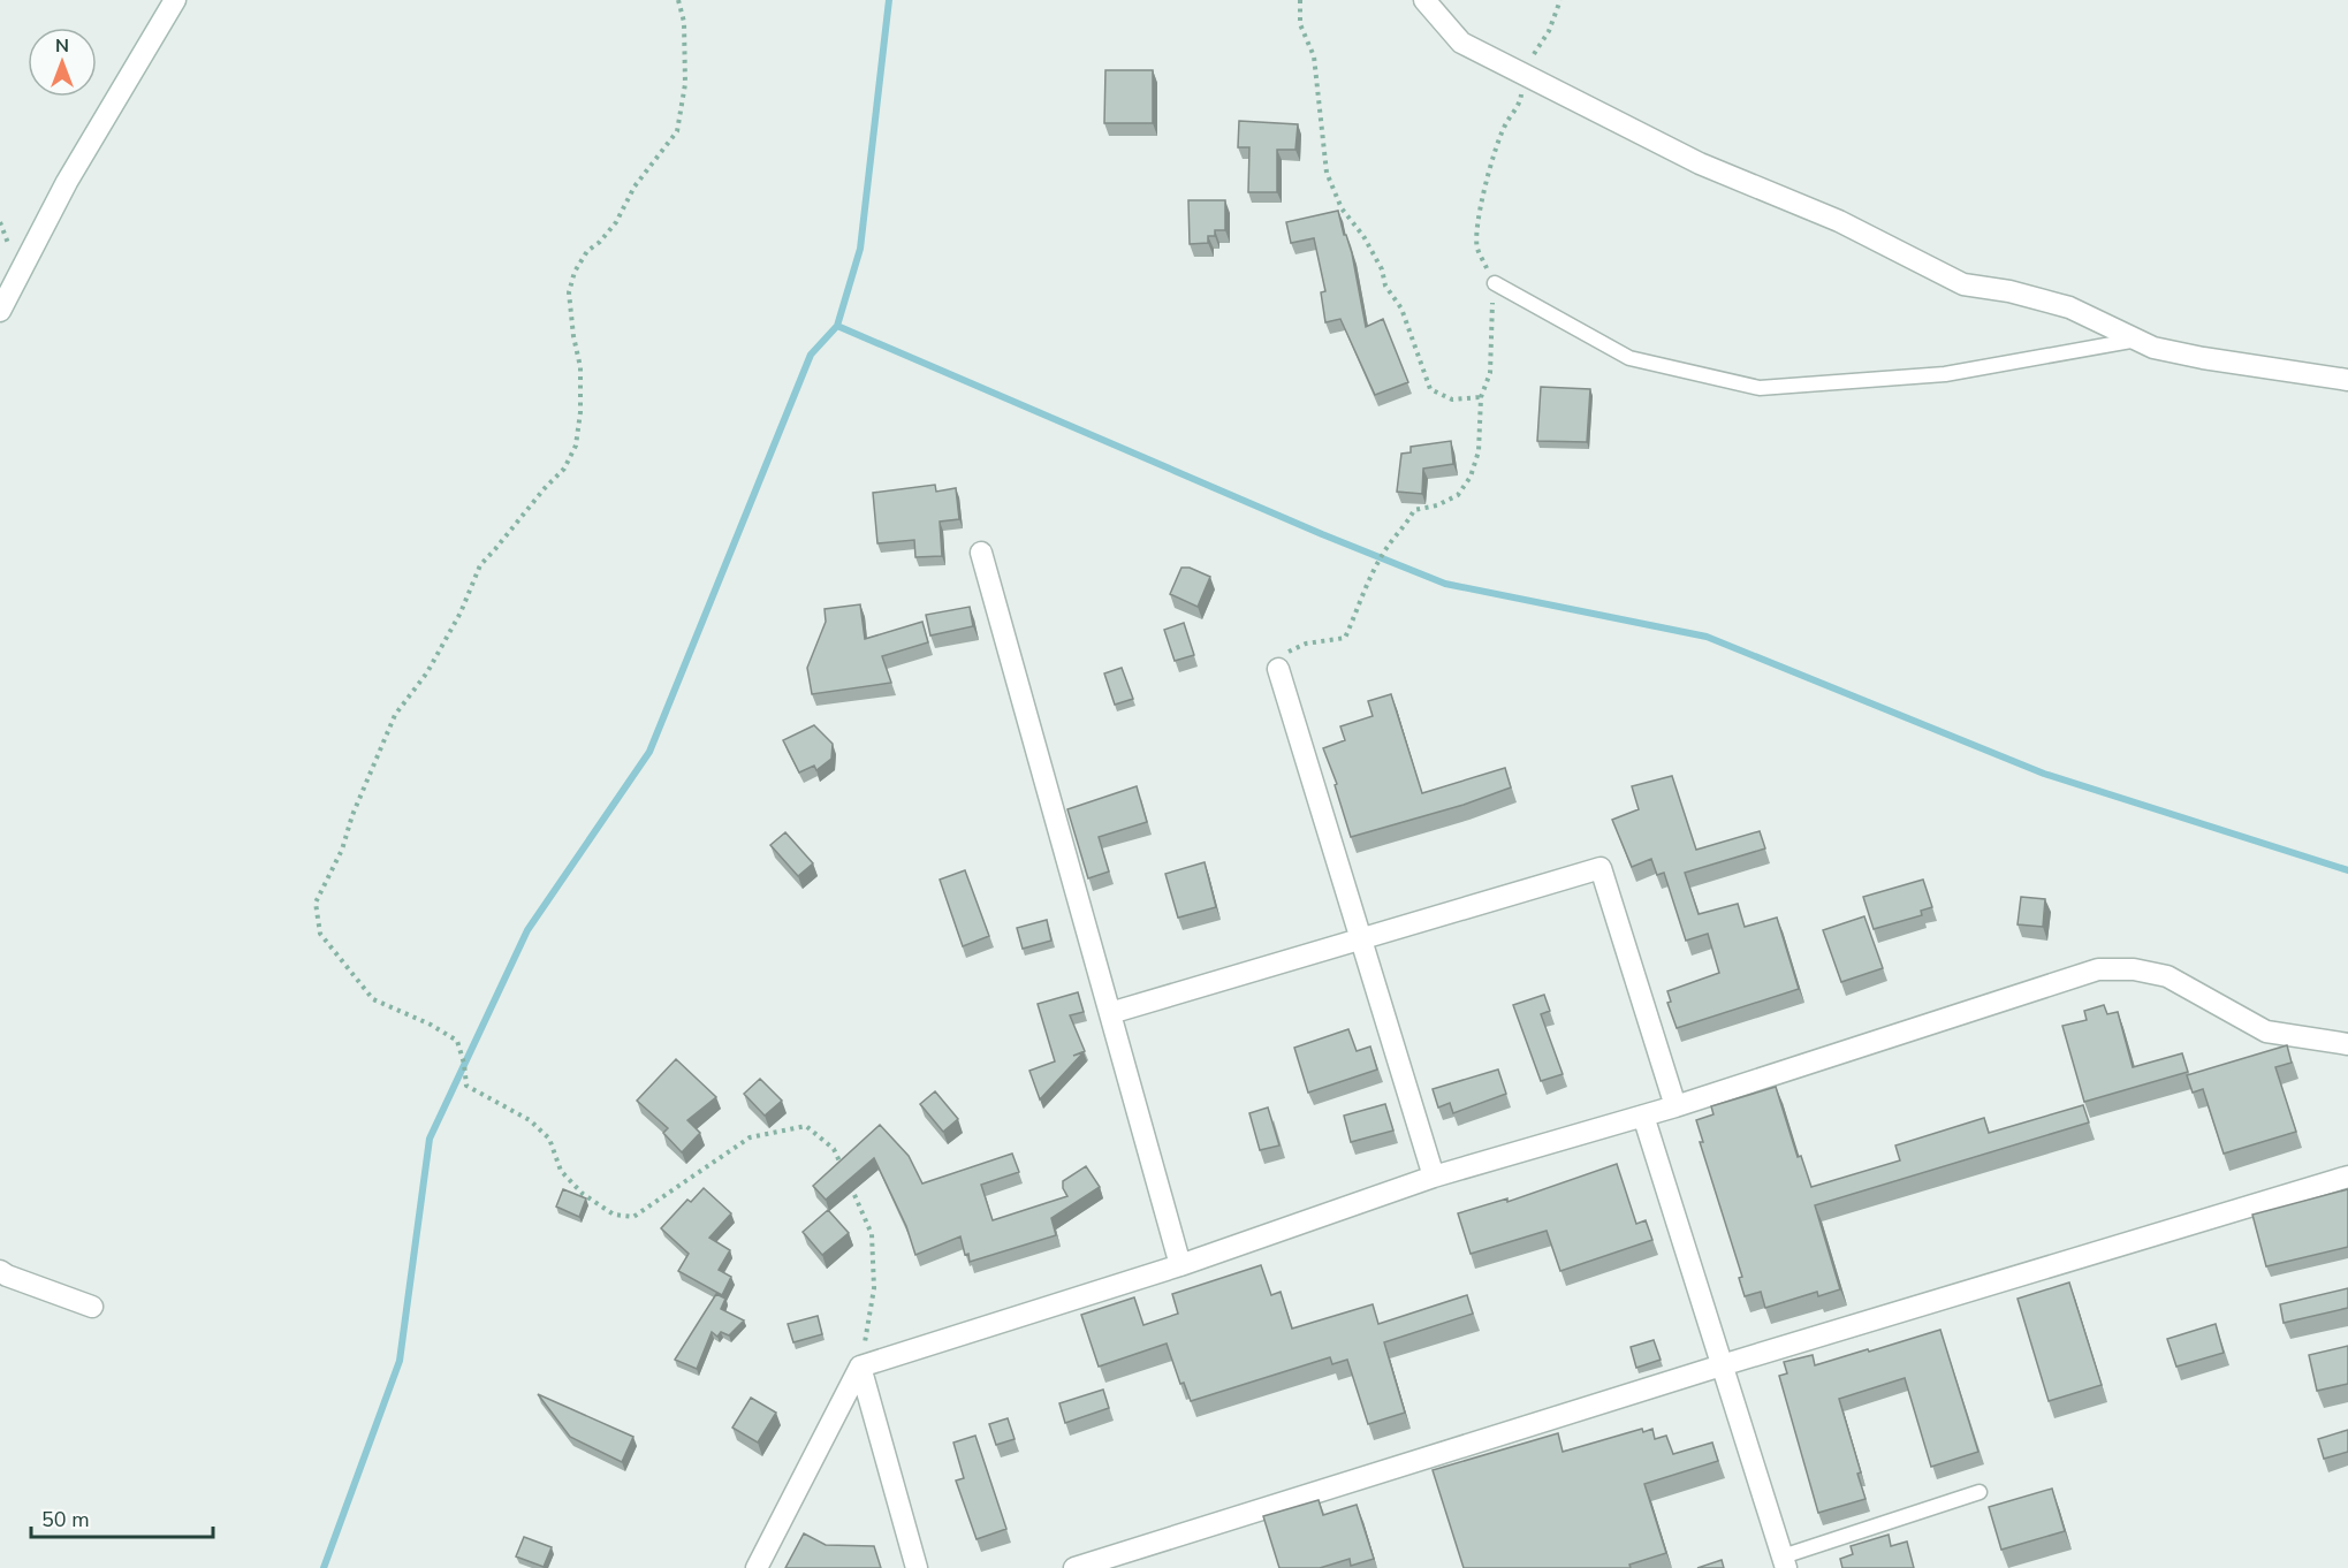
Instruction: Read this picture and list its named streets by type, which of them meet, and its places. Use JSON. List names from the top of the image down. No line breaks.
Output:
{"scale_bar":"50 m","north":"top"}
